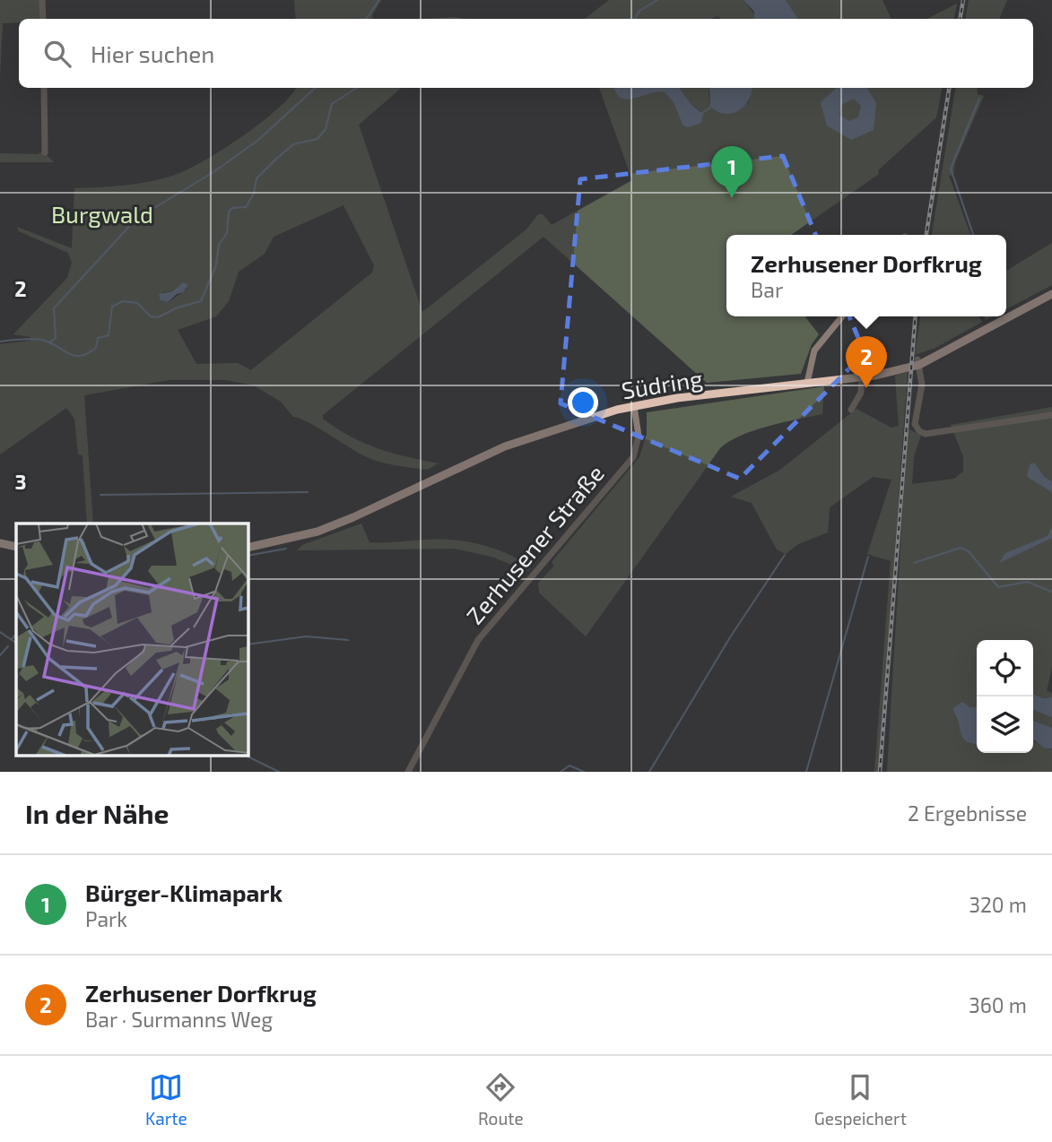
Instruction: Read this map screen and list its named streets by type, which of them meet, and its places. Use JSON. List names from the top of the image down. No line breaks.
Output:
{"streets":{"main road":["Südring"],"street":["Zerhusener Straße"]},"crossings":[["Südring","Zerhusener Straße"]],"parks":["Burgwald"],"page":{"search":"Hier suchen","pins":["1","2"],"popup":["Zerhusener Dorfkrug","Bar"],"heading":["In der Nähe","2 Ergebnisse"],"list":[{"mark":"1","name":"Bürger-Klimapark","note":"Park","value":"320 m"},{"mark":"2","name":"Zerhusener Dorfkrug","note":"Bar · Surmanns Weg","value":"360 m"}],"nav":["Karte","Route","Gespeichert"]},"grid":{"rows":["2","3"]}}
